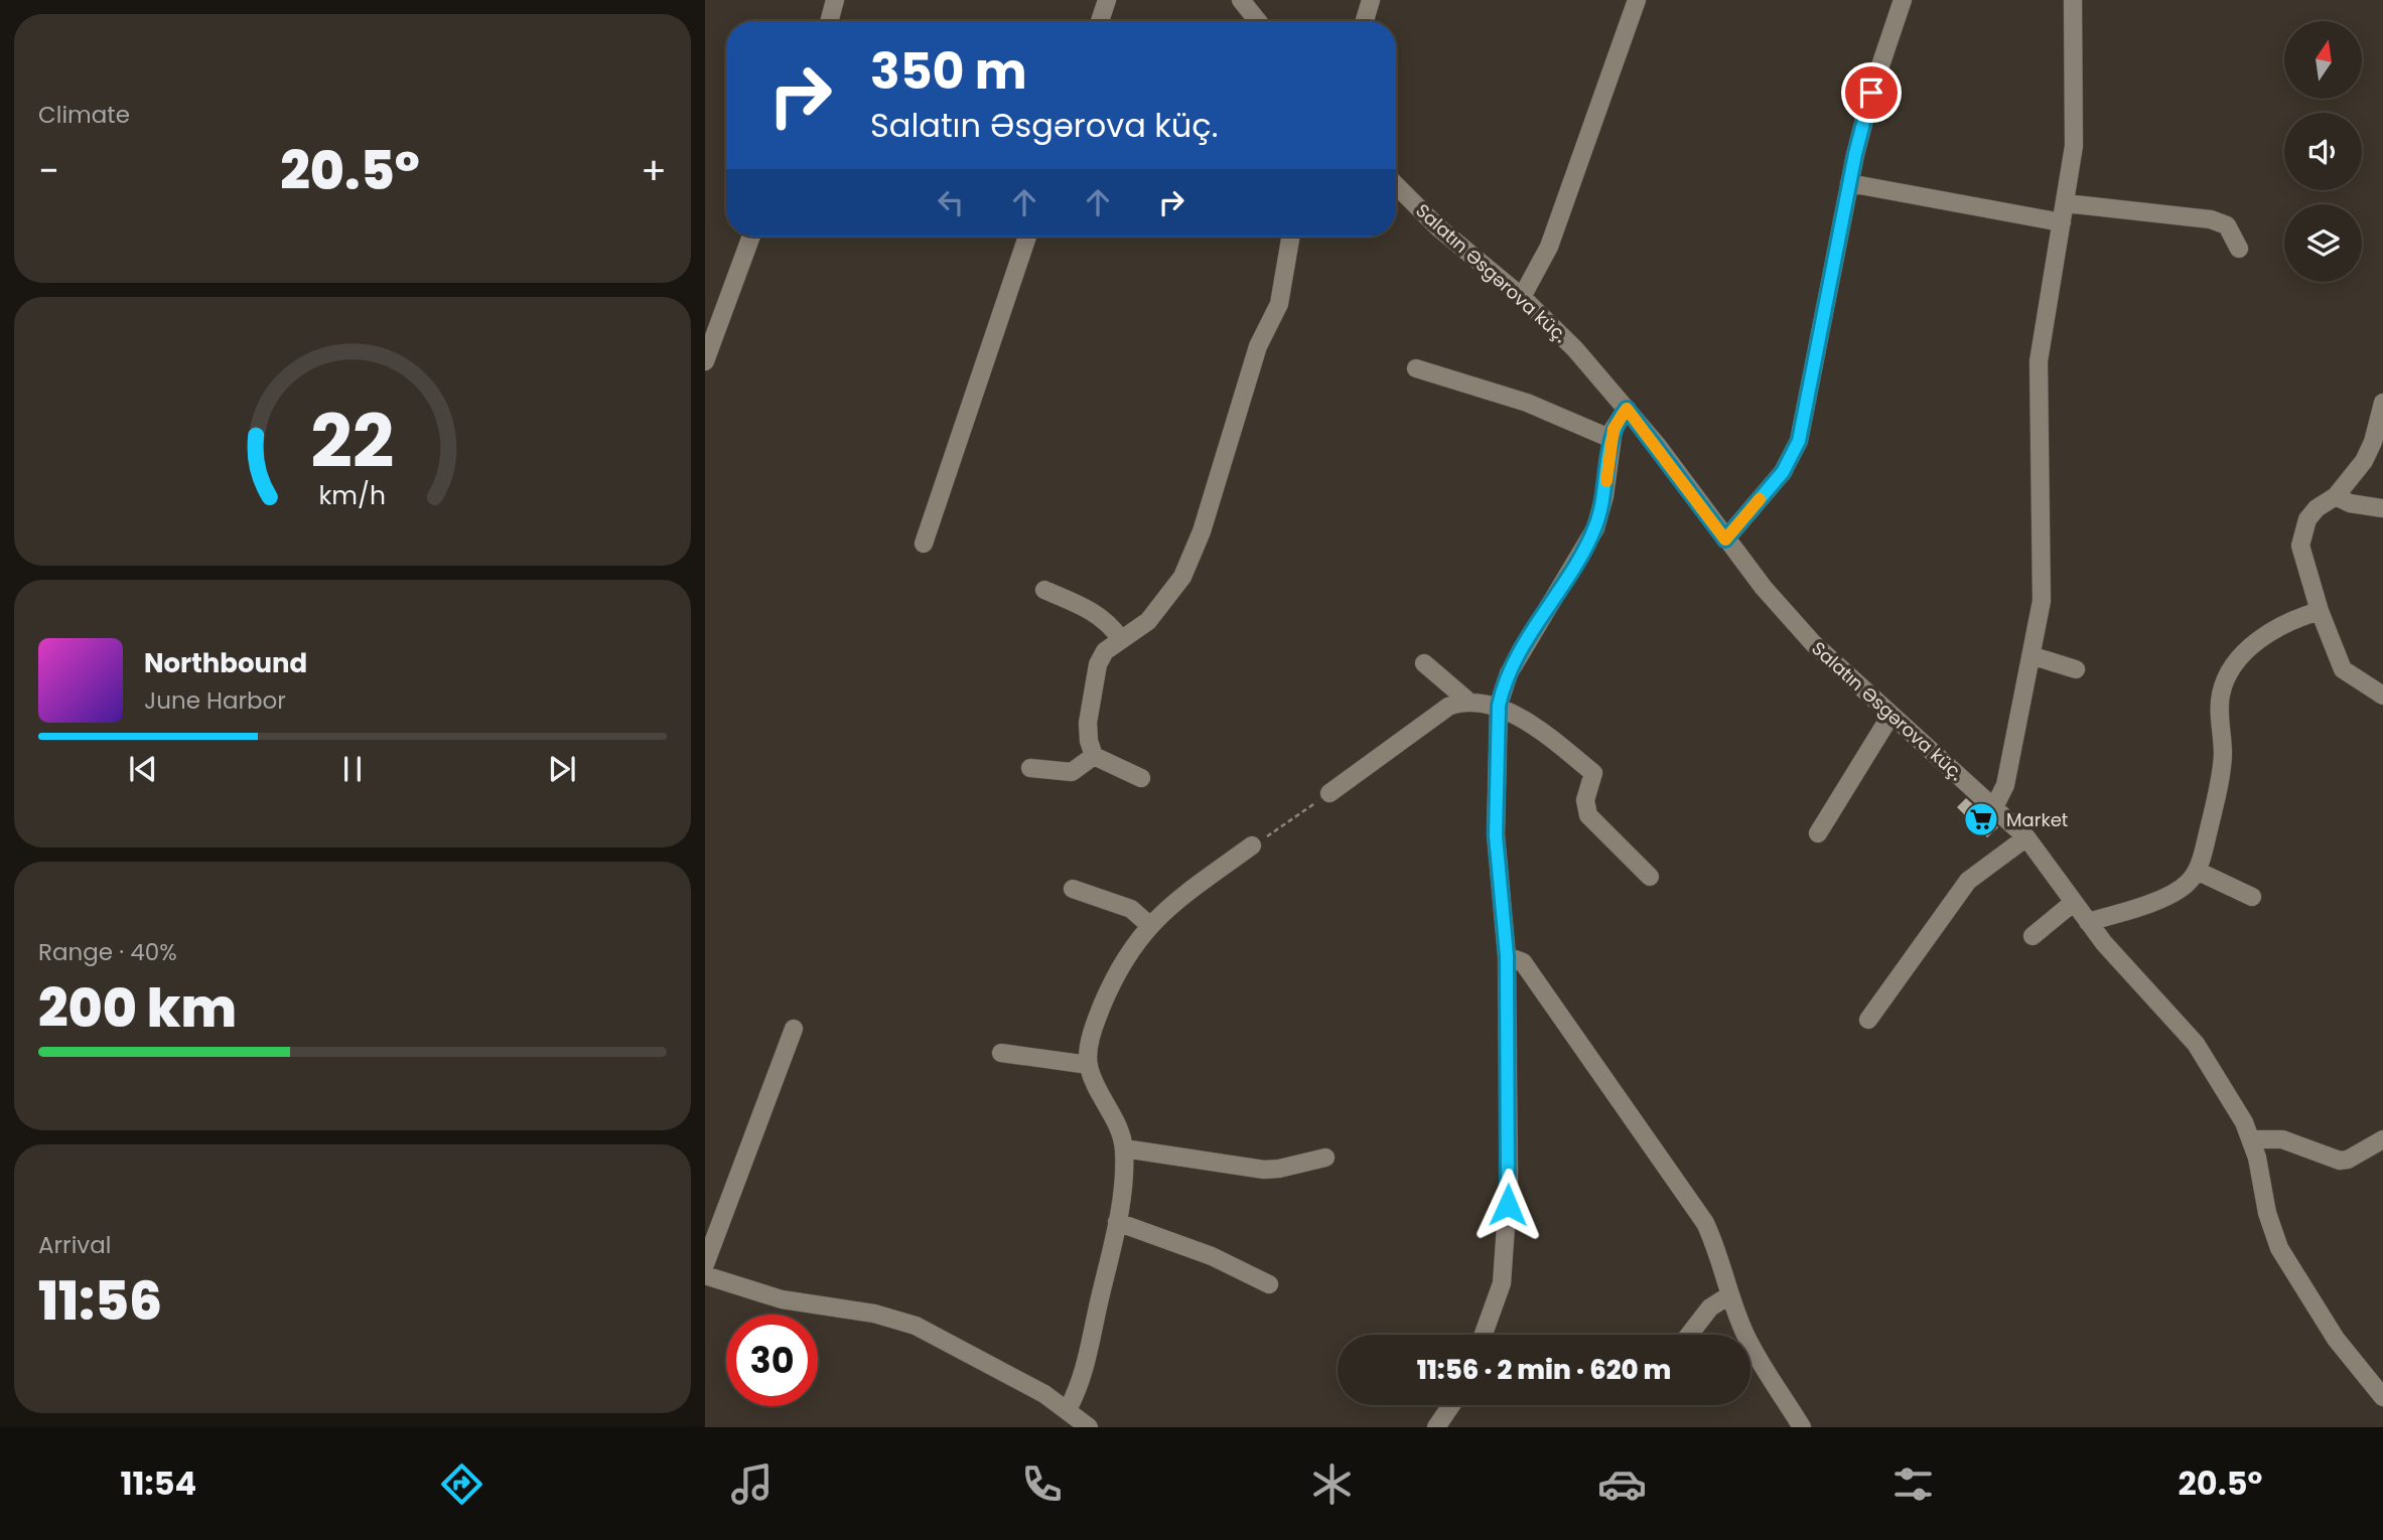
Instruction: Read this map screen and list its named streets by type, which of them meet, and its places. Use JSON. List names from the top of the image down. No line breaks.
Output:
{"streets":{"street":["Salatın Əsgərova küç."]},"places":{"supermarket":["Market"]},"north":"top","page":{"tile":["Climate",["Range · 40%","200 km"],["Arrival","11:56"]],"turn":["350 m","Salatın Əsgərova küç."],"heat":["−","20.5°","+"],"song":["Northbound","June Harbor"],"limit":"30","trip":"11:56 · 2 min · 620 m","tabs":["11:54","20.5°"],"gauge":["22","km/h"]}}
